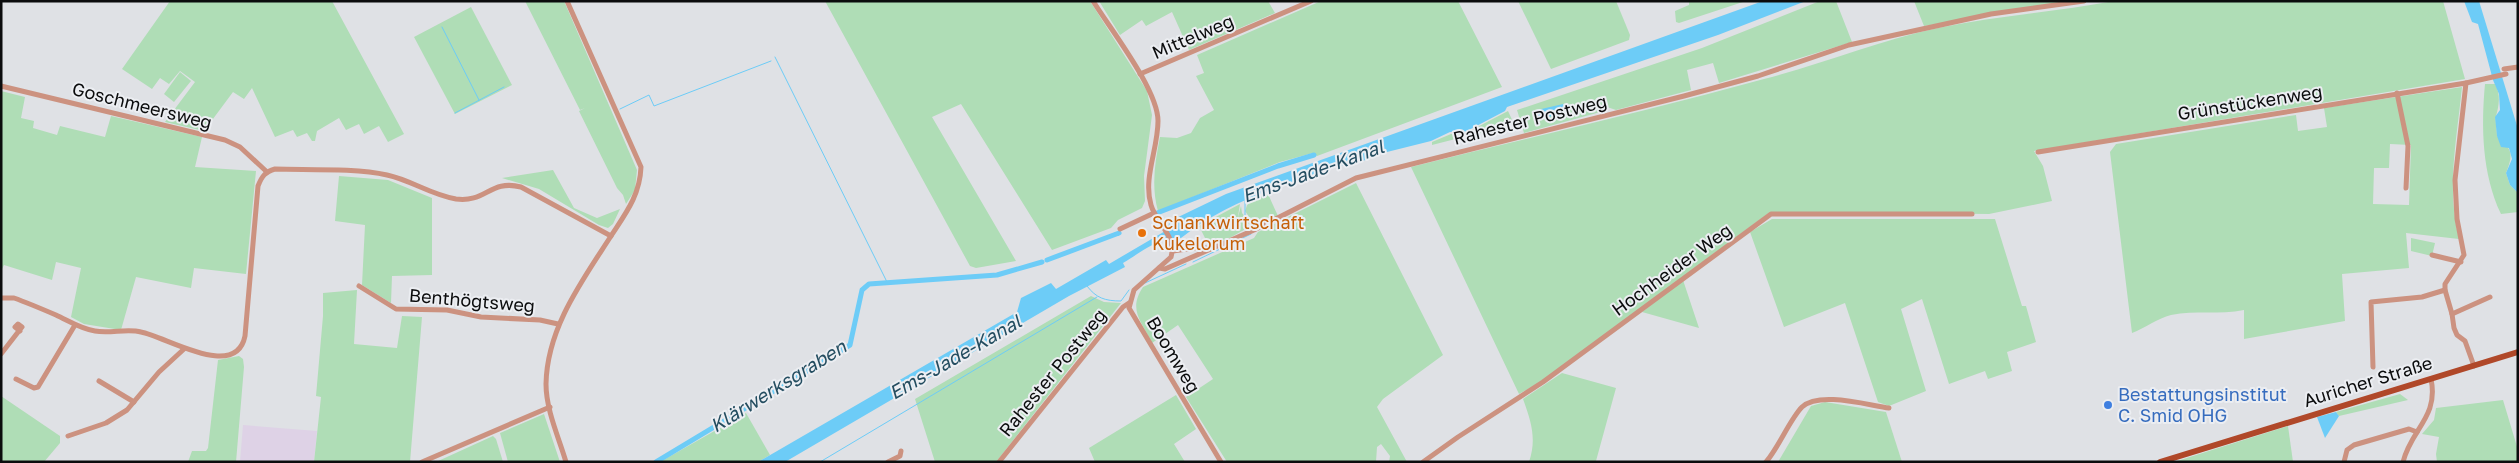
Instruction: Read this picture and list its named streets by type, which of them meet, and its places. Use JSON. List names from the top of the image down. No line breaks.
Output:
{"streets":{"main road":["Auricher Straße"],"street":["Mittelweg","Grünstückenweg","Goschmeersweg","Rahester Postweg","Hochheider Weg","Benthögtsweg","Boomweg"]},"crossings":[["Rahester Postweg","Boomweg"]],"water":["Ems-Jade-Kanal","Klärwerksgraben"],"places":["Schankwirtschaft Kukelorum","Bestattungsinstitut C. Smid OHG"]}
